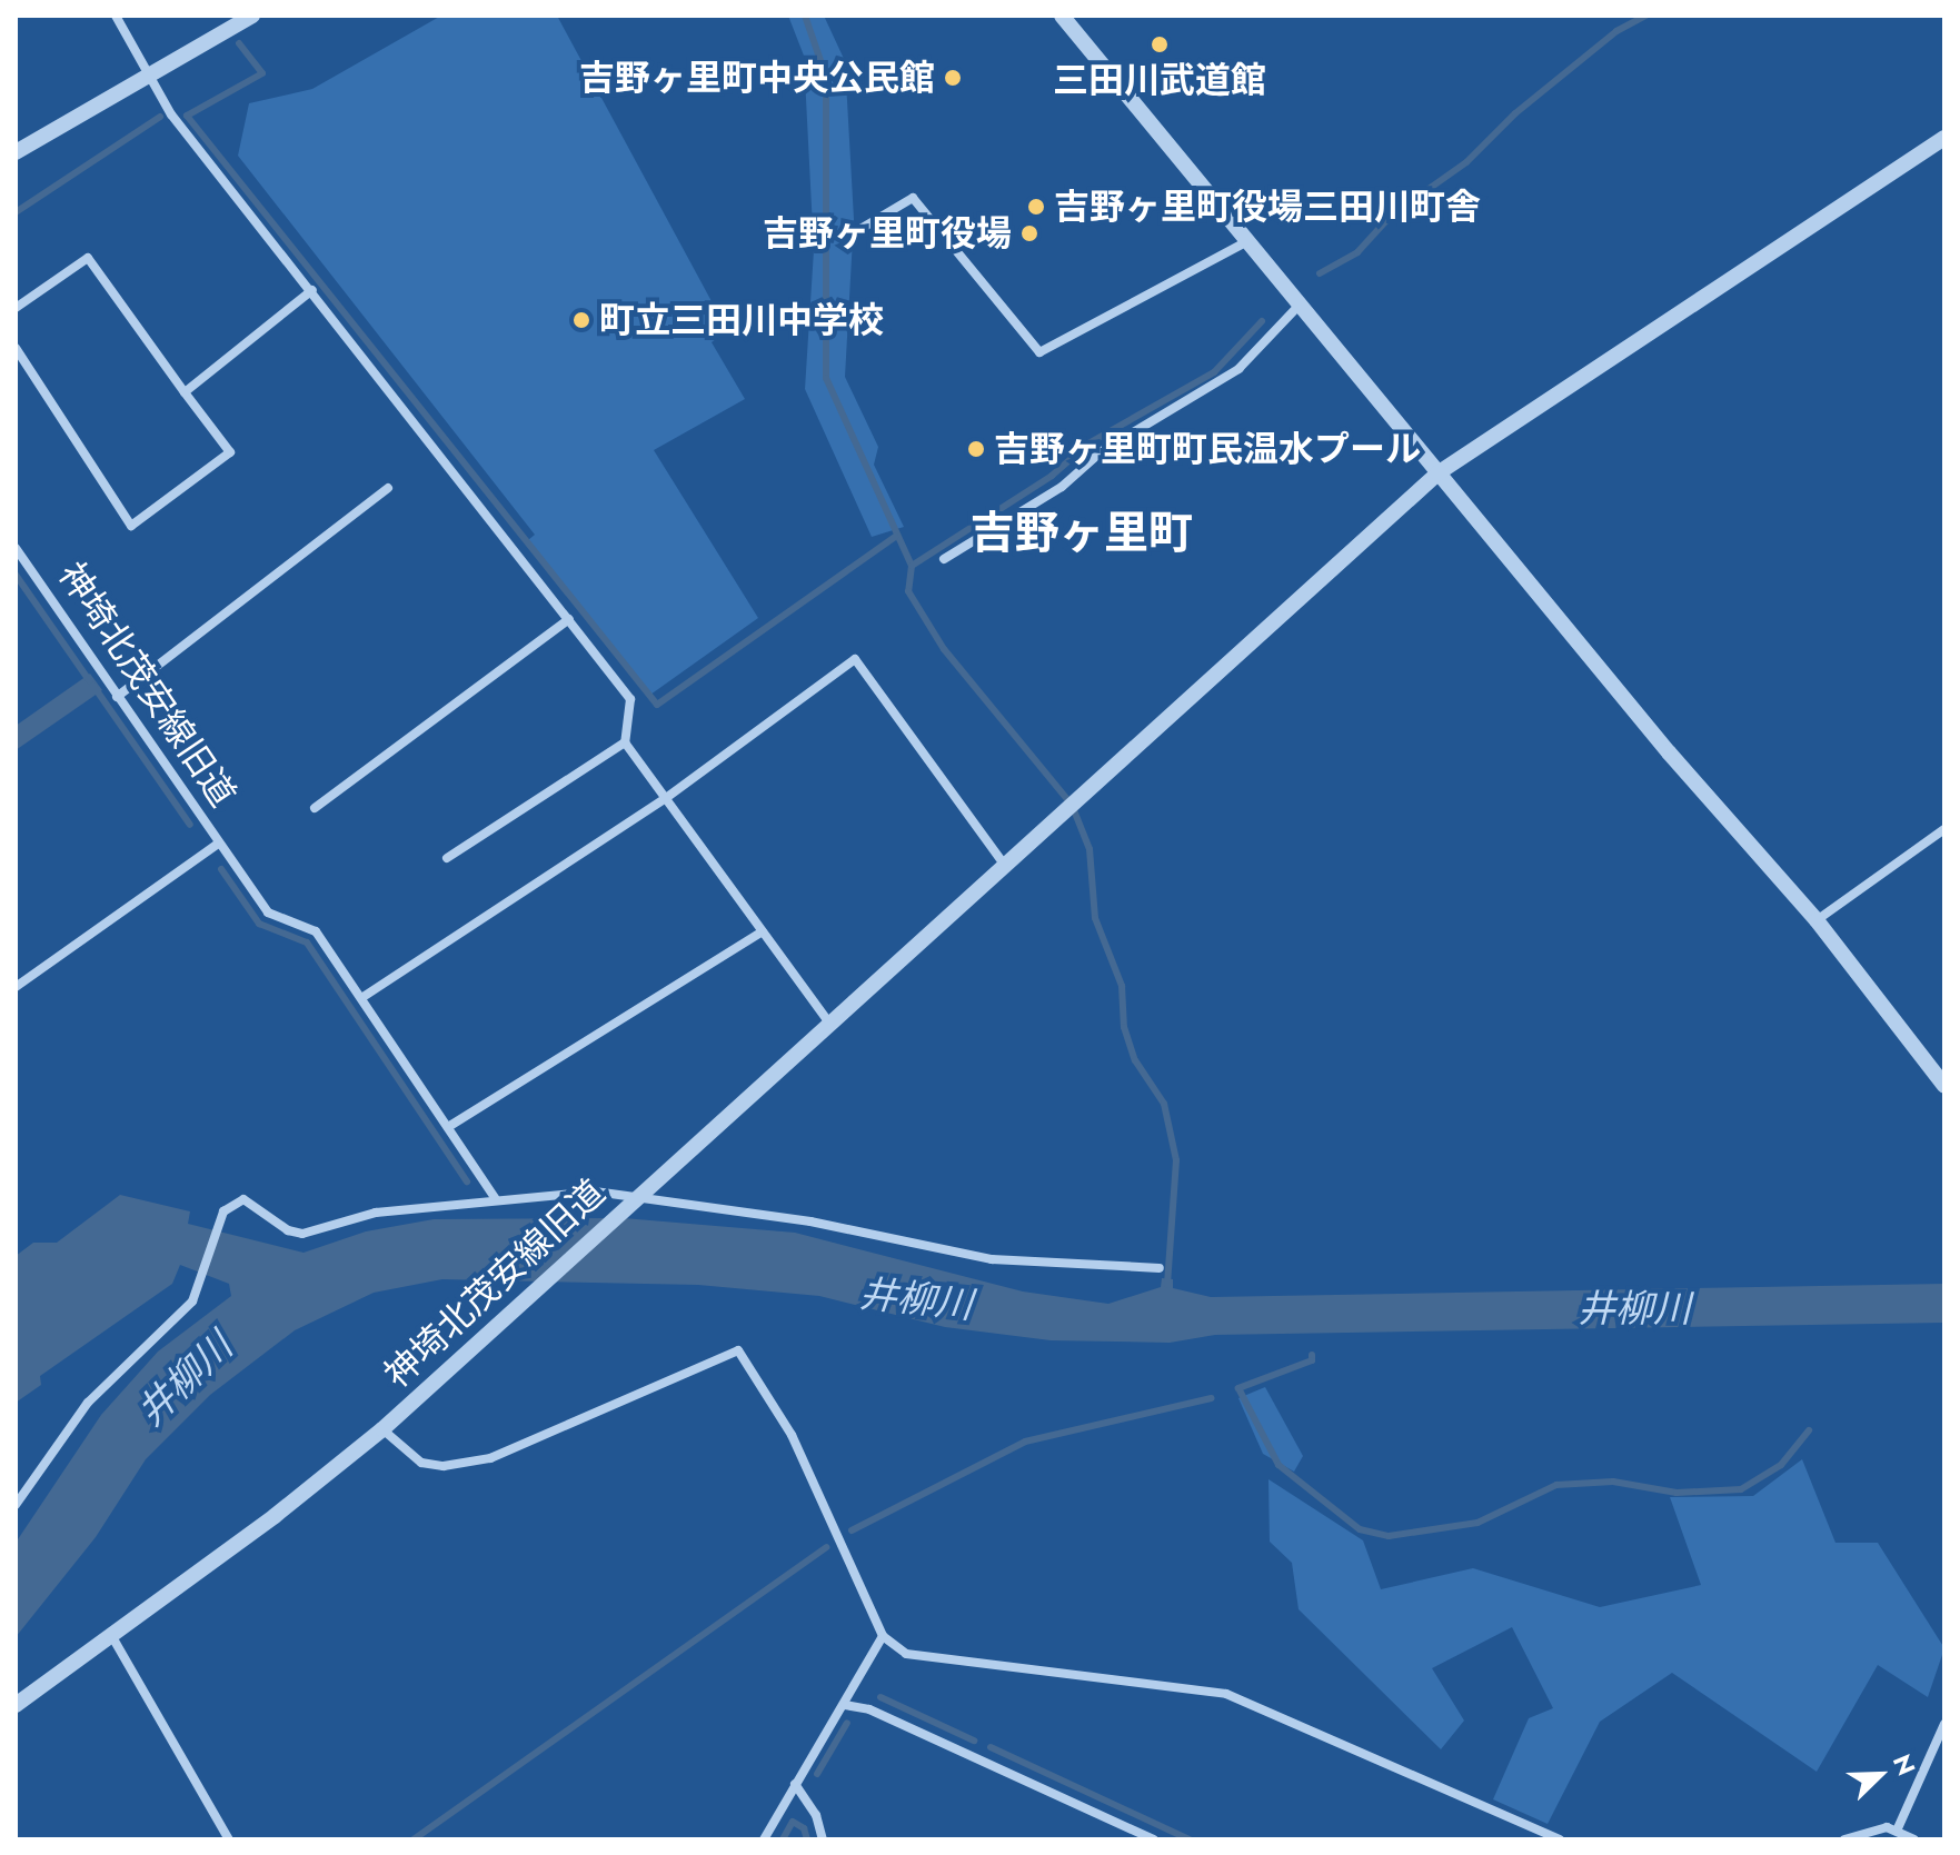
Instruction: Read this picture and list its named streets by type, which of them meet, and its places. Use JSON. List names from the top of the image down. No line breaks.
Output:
{"streets":{"street":["神埼北茂安線旧道"]},"districts":["吉野ヶ里町"],"water":["井柳川"],"places":["三田川武道館","吉野ヶ里町中央公民館","吉野ヶ里町役場三田川町舎","吉野ヶ里町役場","町立三田川中学校","吉野ヶ里町町民温水プール"],"north":"top right"}
